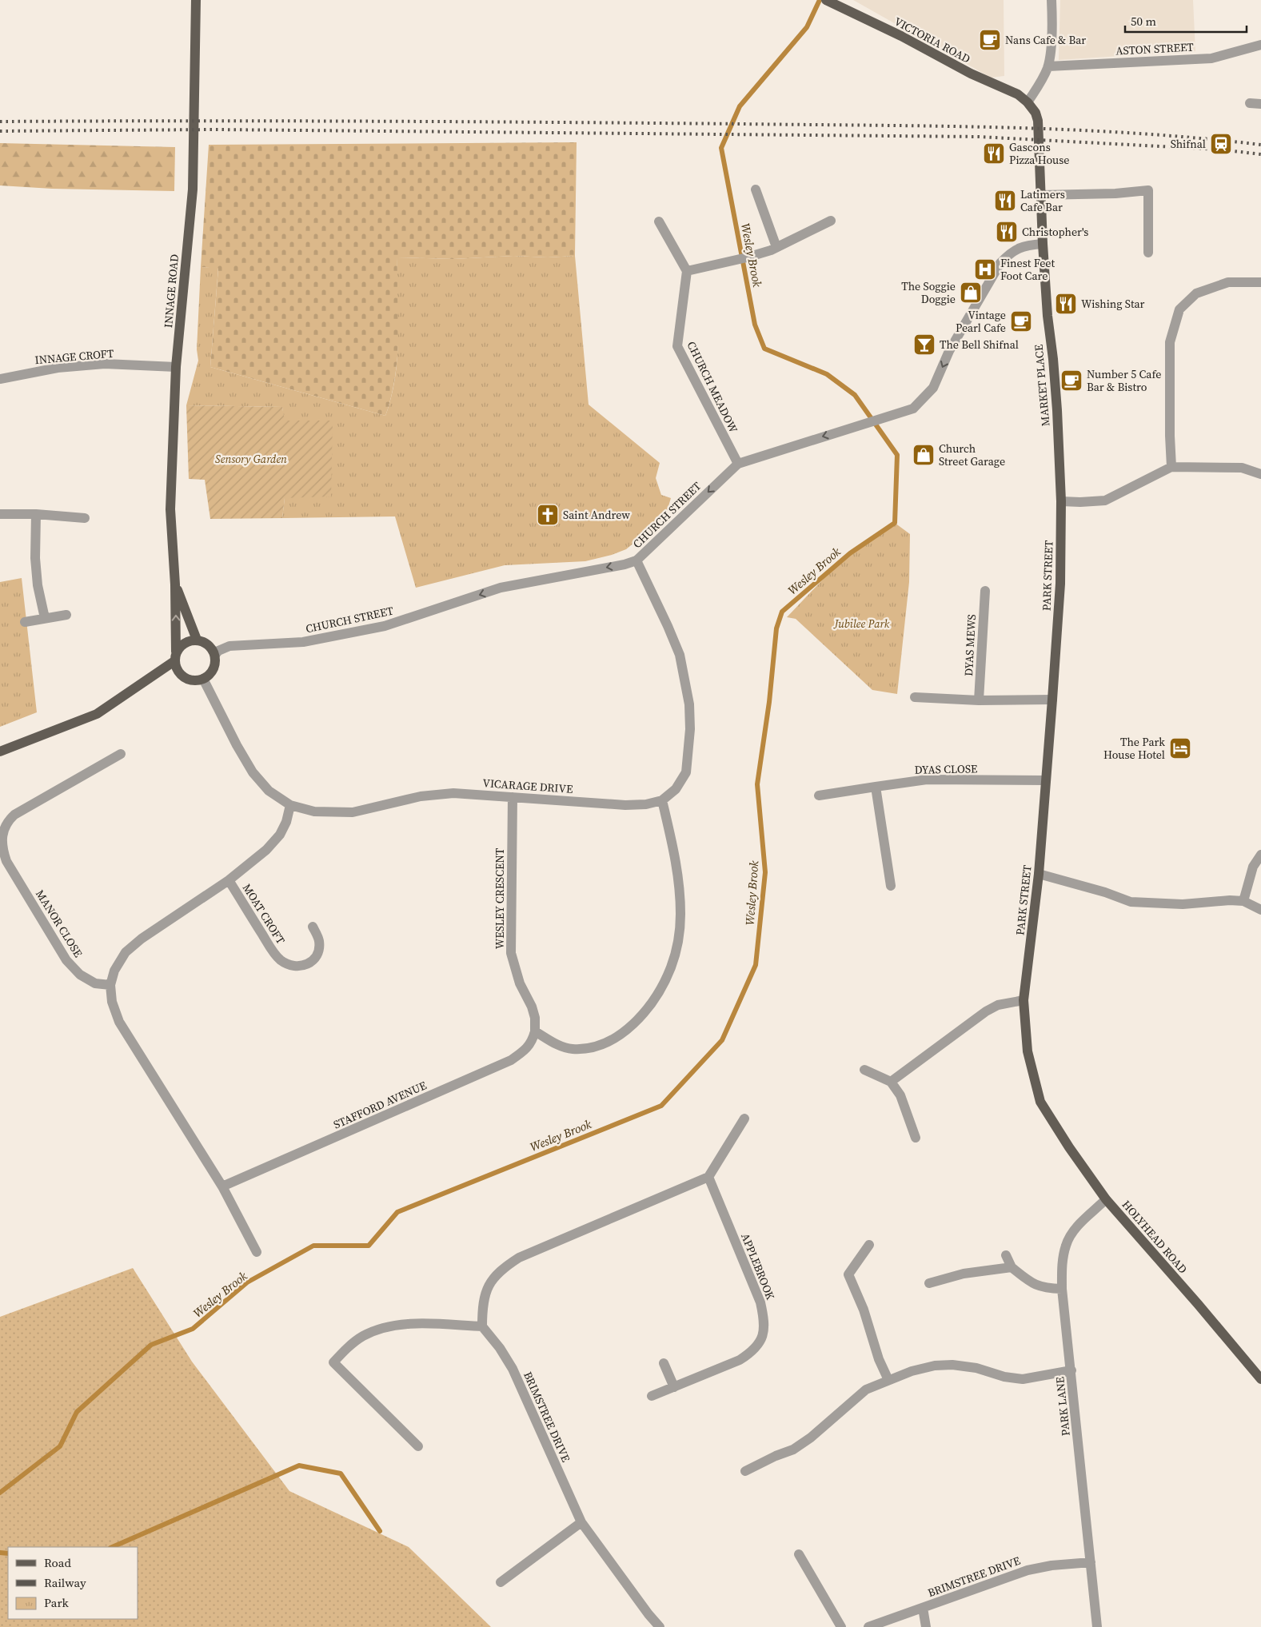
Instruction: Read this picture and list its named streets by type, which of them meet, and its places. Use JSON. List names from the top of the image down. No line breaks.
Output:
{"streets":{"main road":["VICTORIA ROAD","INNAGE ROAD","MARKET PLACE","PARK STREET","HOLYHEAD ROAD"],"street":["ASTON STREET","INNAGE CROFT","CHURCH MEADOW","CHURCH STREET","DYAS MEWS","DYAS CLOSE","VICARAGE DRIVE","WESLEY CRESCENT","MOAT CROFT","MANOR CLOSE","STAFFORD AVENUE","APPLEBROOK","PARK LANE","BRIMSTREE DRIVE"]},"crossings":[["VICTORIA ROAD","MARKET PLACE"],["INNAGE ROAD","INNAGE CROFT"],["MARKET PLACE","CHURCH STREET"],["MARKET PLACE","PARK STREET"],["CHURCH MEADOW","CHURCH STREET"],["CHURCH STREET","VICARAGE DRIVE"],["PARK STREET","DYAS CLOSE"],["PARK STREET","HOLYHEAD ROAD"],["VICARAGE DRIVE","WESLEY CRESCENT"],["WESLEY CRESCENT","STAFFORD AVENUE"],["HOLYHEAD ROAD","PARK LANE"],["PARK LANE","BRIMSTREE DRIVE"]],"one_way":["CHURCH STREET"],"water":["Wesley Brook"],"parks":["Sensory Garden","Jubilee Park"],"places":{"cafe":["Nans Cafe & Bar","Vintage Pearl Cafe","Number 5 Cafe Bar & Bistro"],"station":["Shifnal"],"restaurant":["Gascons Pizza House","Latimers Cafe Bar","Christopher's","Wishing Star"],"hospital":["Finest Feet Foot Care"],"shop":["The Soggie Doggie","Church Street Garage"],"bar":["The Bell Shifnal"],"church":["Saint Andrew"],"hotel":["The Park House Hotel"]},"legend":["Road","Railway","Park"],"scale_bar":"50 m"}
